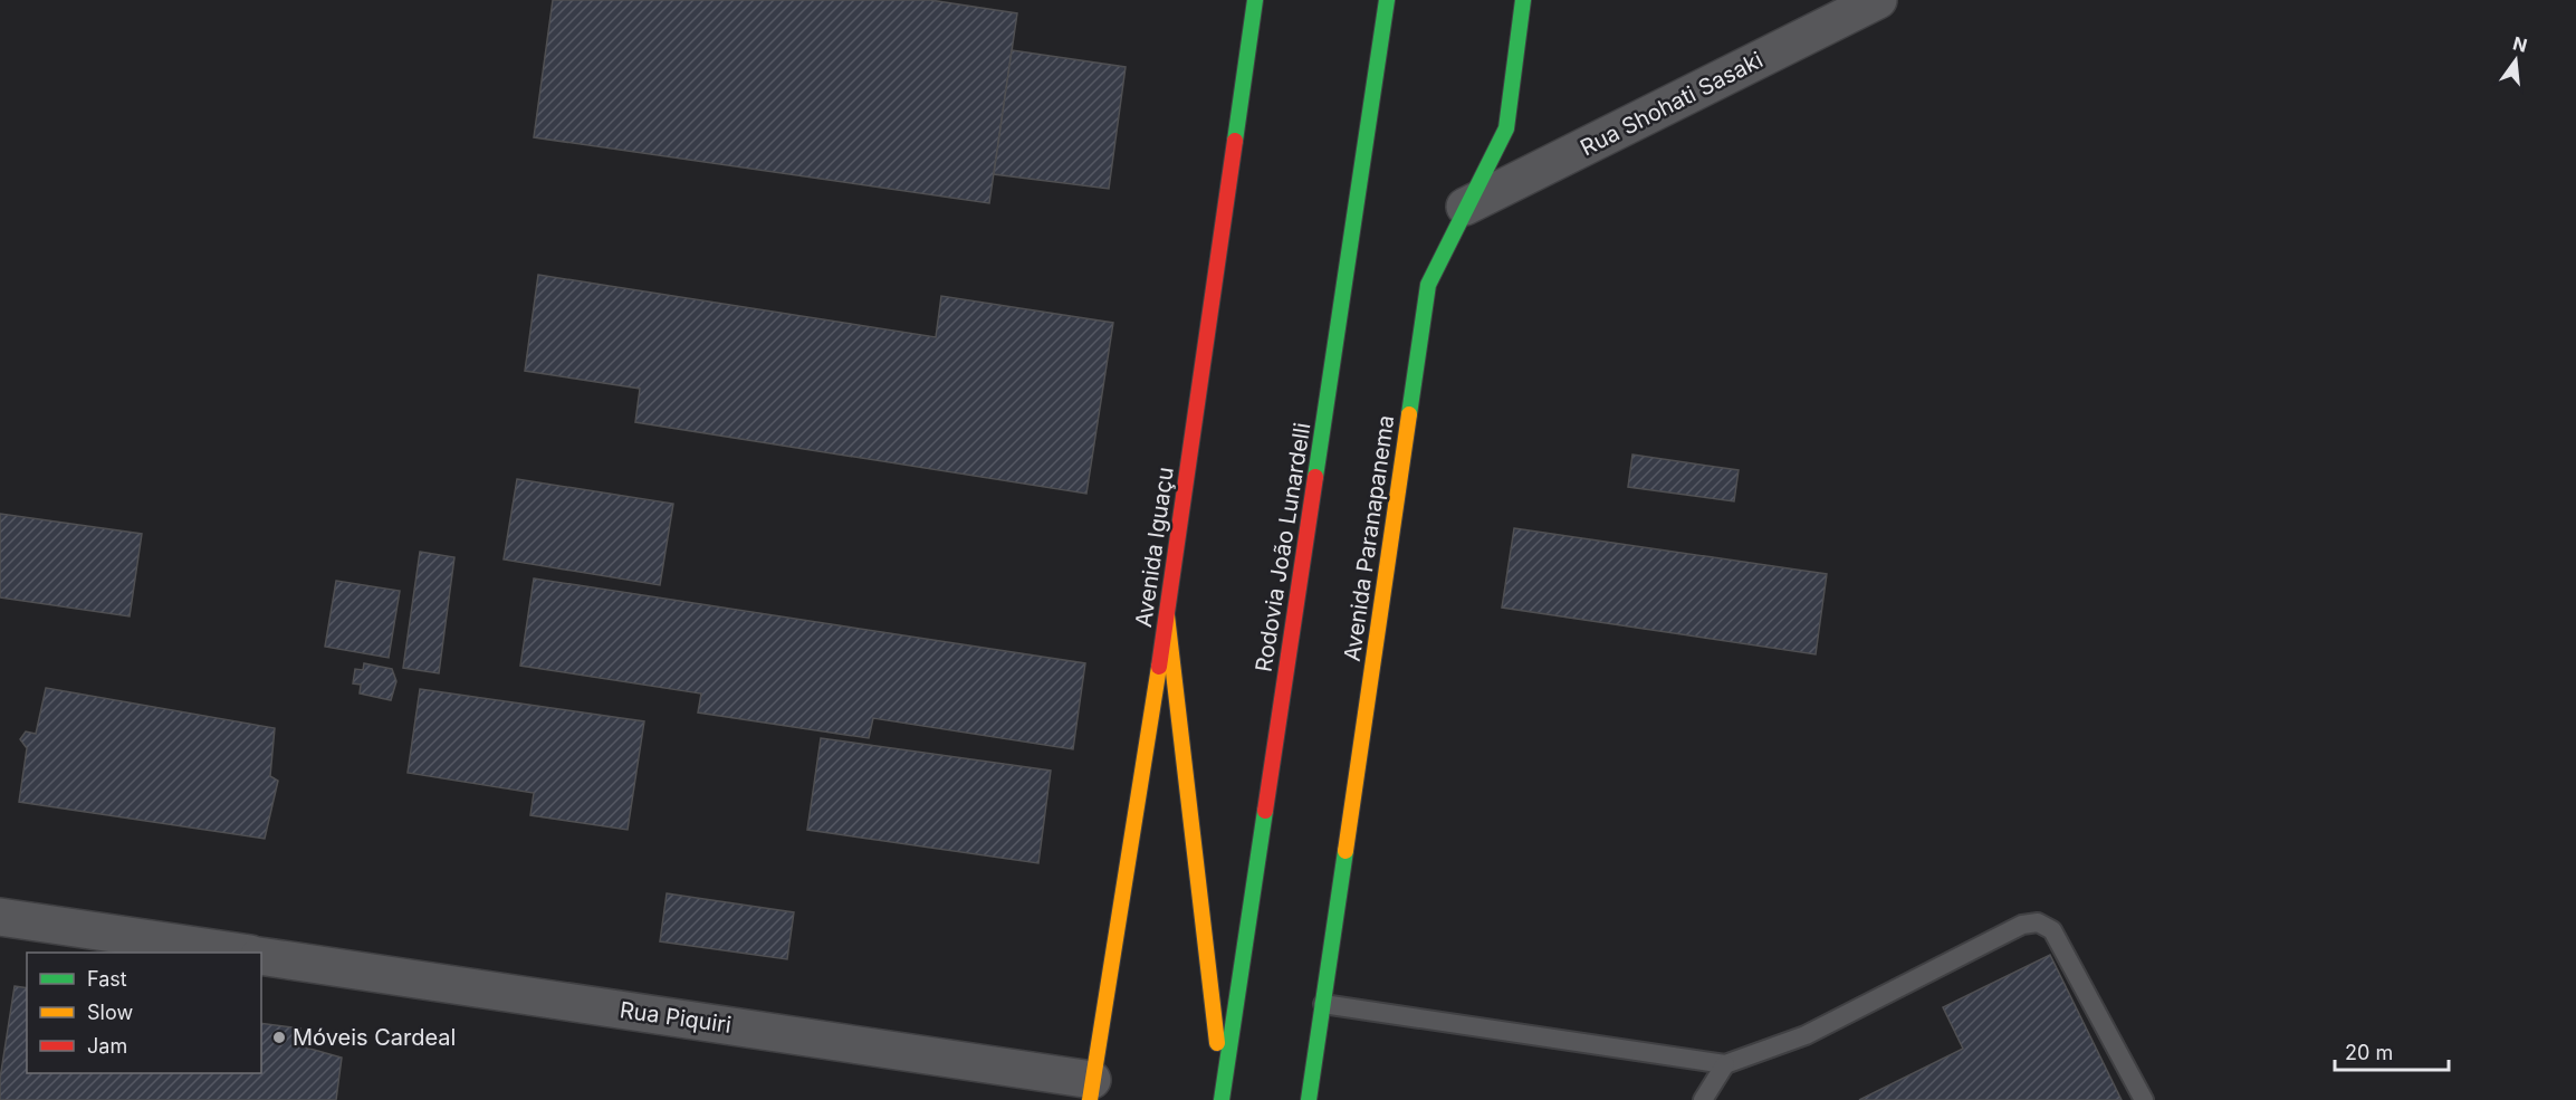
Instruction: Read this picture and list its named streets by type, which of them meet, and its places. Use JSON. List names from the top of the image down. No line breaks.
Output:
{"streets":{"main road":["Avenida Paranapanema","Avenida Iguaçu","Rodovia João Lunardelli"],"street":["Rua Shohati Sasaki","Rua Piquiri"]},"crossings":[["Rua Shohati Sasaki","Avenida Paranapanema"],["Avenida Iguaçu","Rua Piquiri"]],"places":["Móveis Cardeal"],"legend":["Fast","Slow","Jam"],"scale_bar":"20 m","north":"top"}
